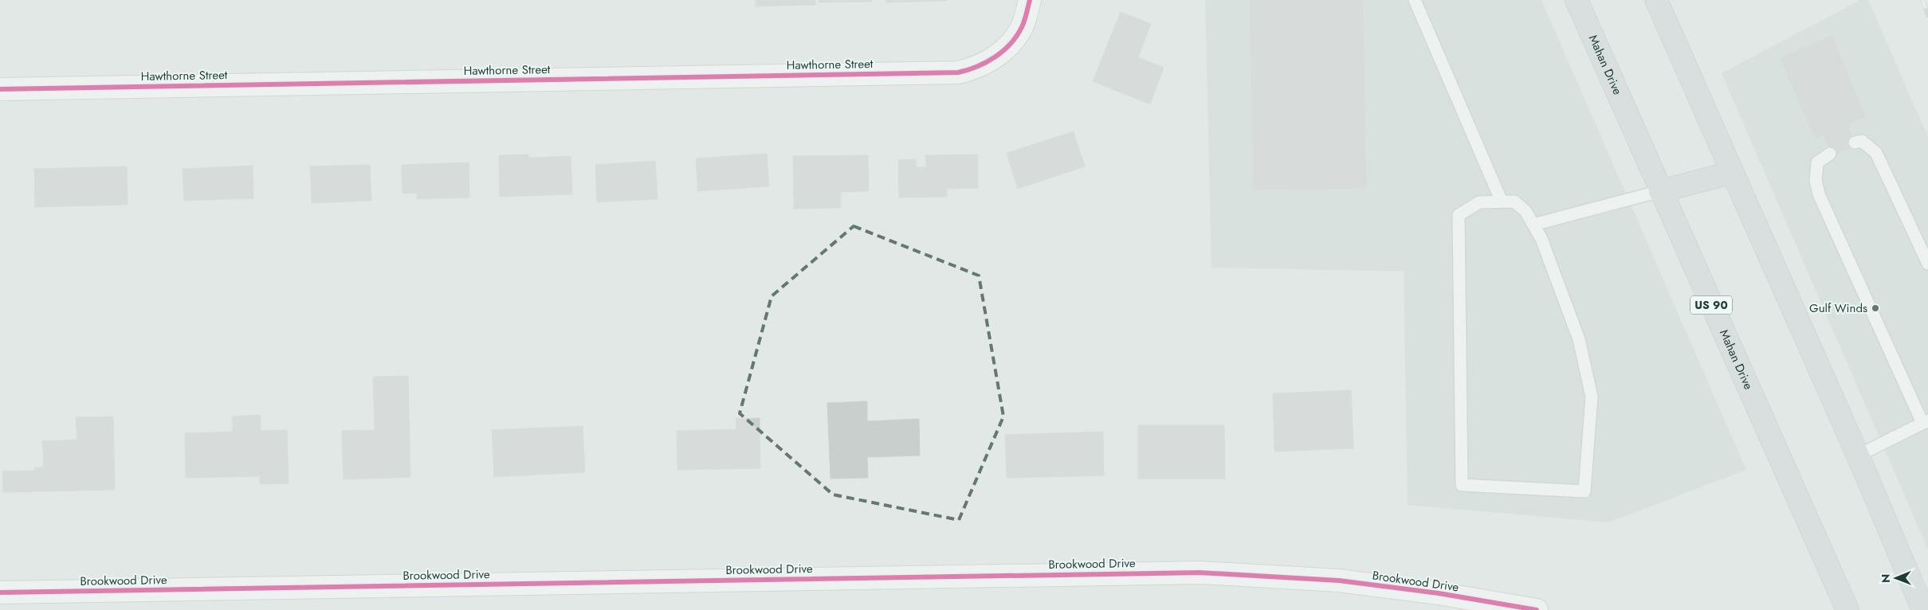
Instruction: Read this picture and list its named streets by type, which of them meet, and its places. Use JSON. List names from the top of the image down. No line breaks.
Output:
{"streets":{"main road":["Mahan Drive","US 90"],"street":["Hawthorne Street","Brookwood Drive"]},"places":["Gulf Winds"],"north":"left"}
